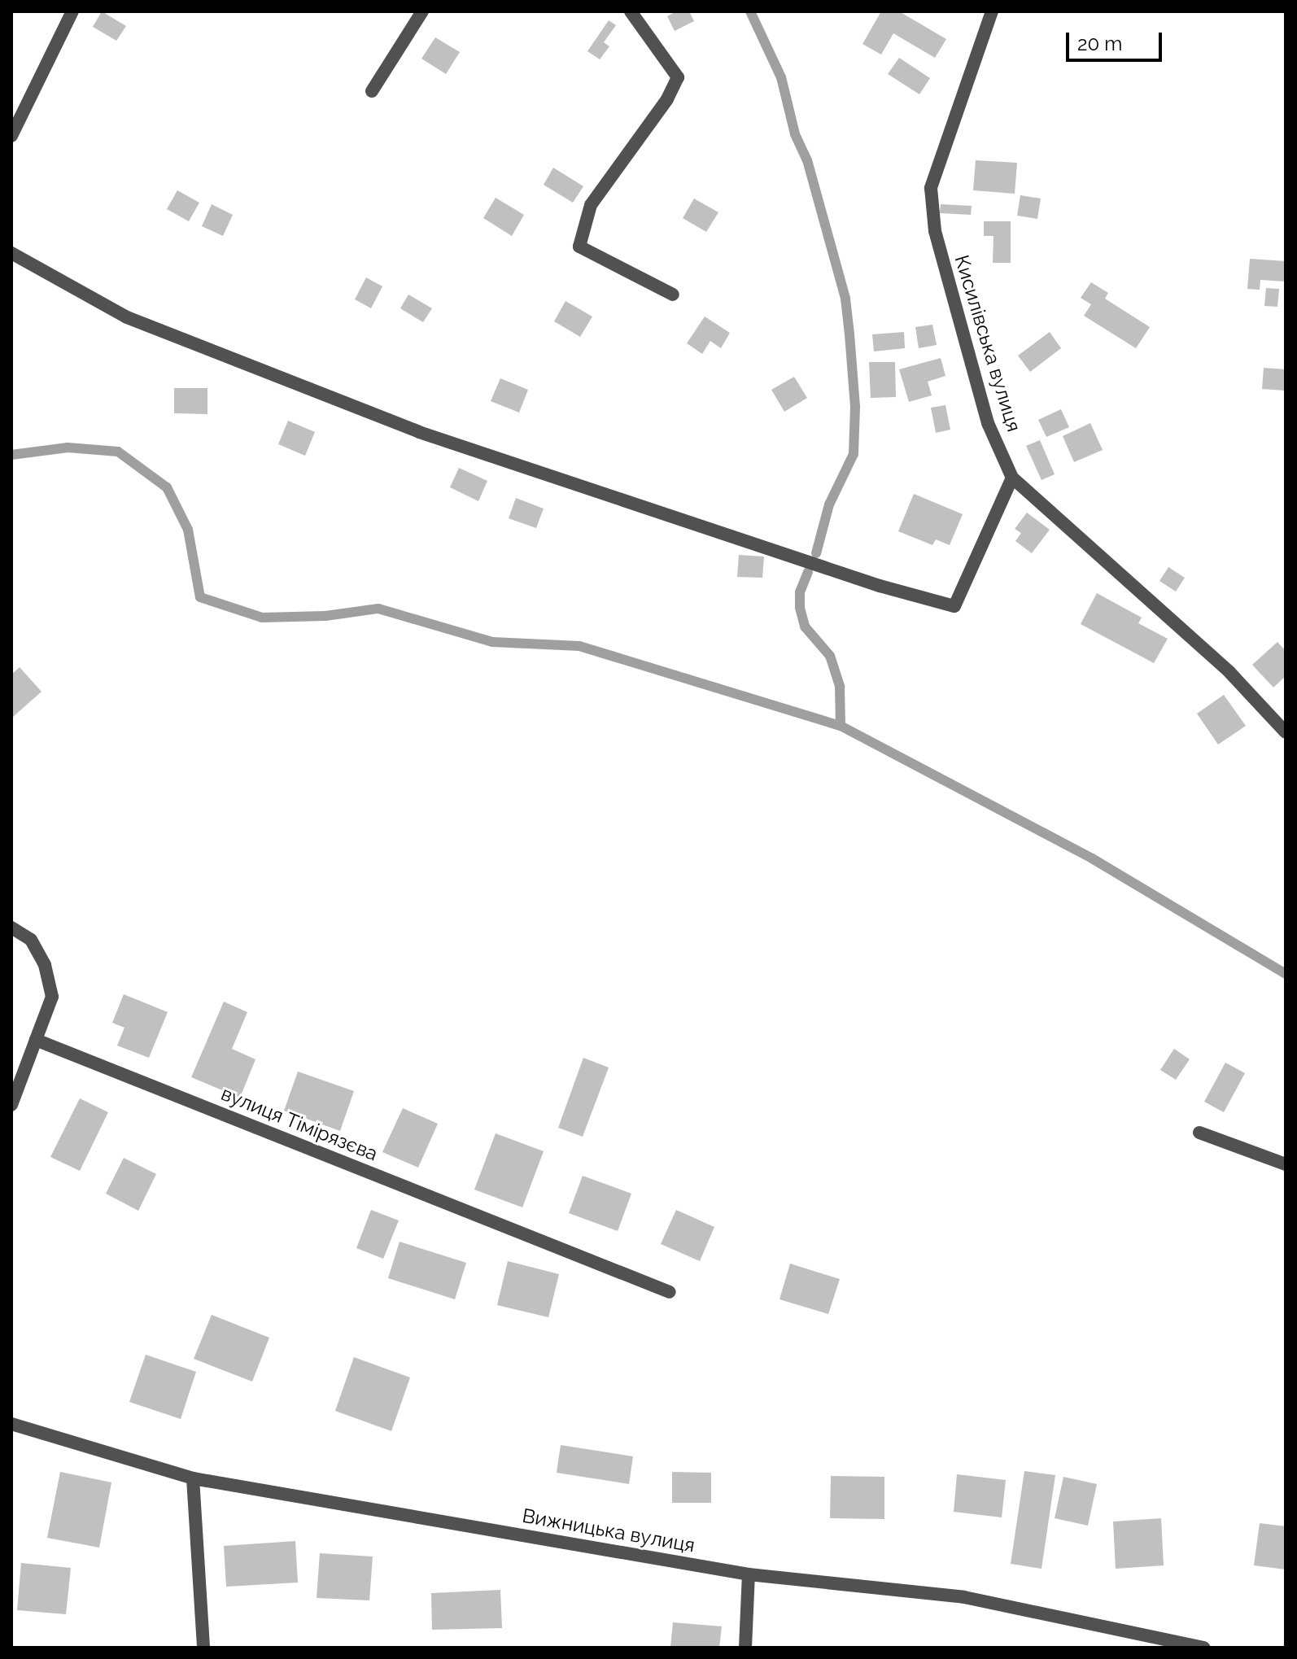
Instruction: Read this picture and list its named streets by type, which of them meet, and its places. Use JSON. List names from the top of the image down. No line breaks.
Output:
{"streets":{"street":["Кисилівська вулиця","вулиця Тімірязєва","Вижницька вулиця"]},"scale_bar":"20 m"}
